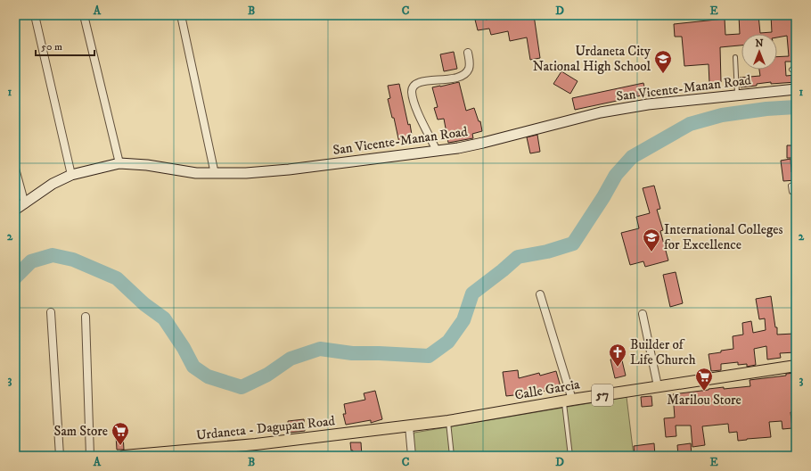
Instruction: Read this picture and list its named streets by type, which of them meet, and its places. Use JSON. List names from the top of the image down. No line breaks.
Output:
{"streets":{"main road":["Calle Garcia","57","Urdaneta - Dagupan Road"],"street":["San Vicente-Manan Road"]},"crossings":[["Calle Garcia","Urdaneta - Dagupan Road"]],"places":{"school or university":["Urdaneta City National High School","International Colleges for Excellence"],"church":["Builder of Life Church"],"supermarket":["Marilou Store","Sam Store"]},"scale_bar":"50 m","north":"top","grid":{"columns":["A","B","C","D","E"],"rows":["1","2","3"]}}
